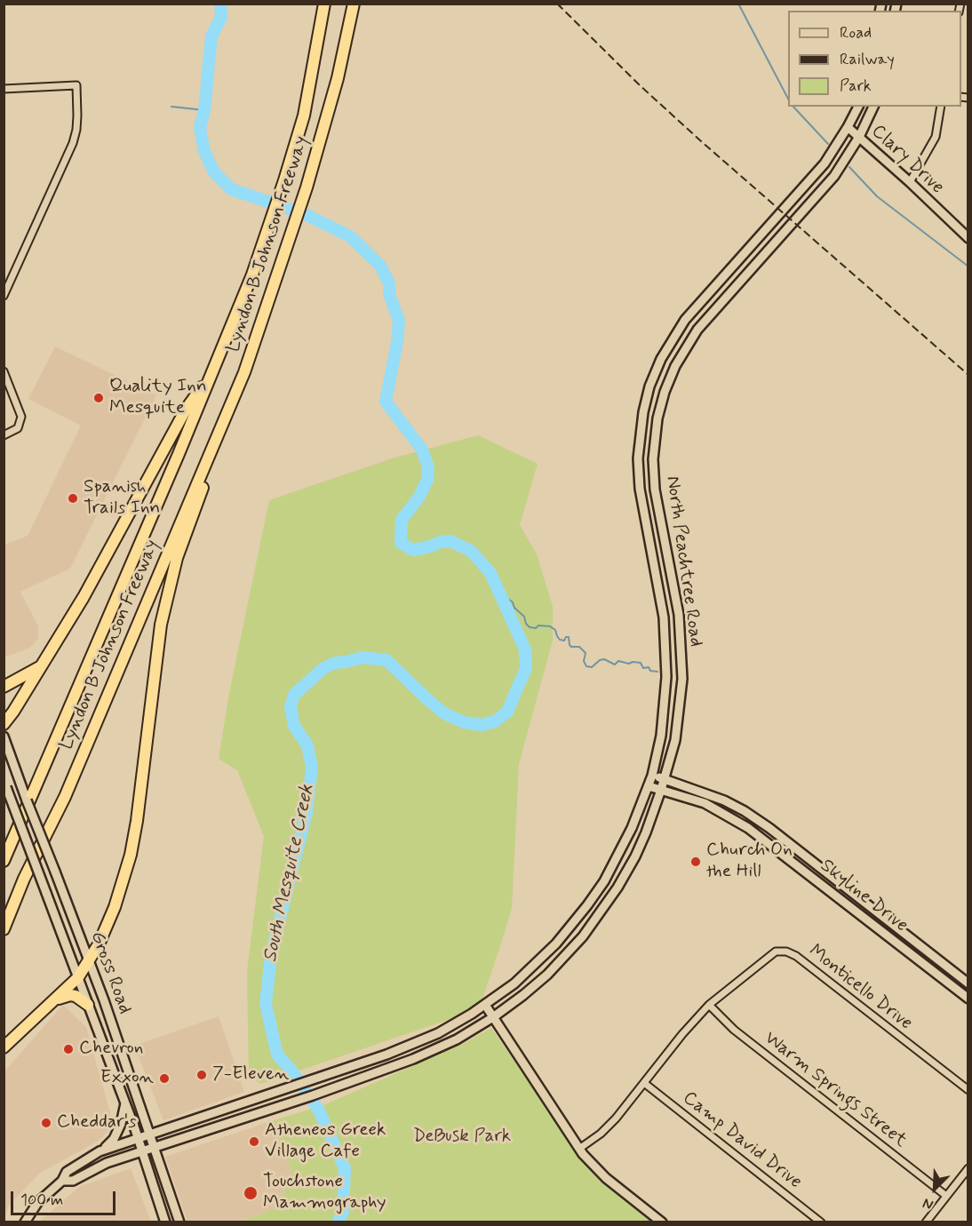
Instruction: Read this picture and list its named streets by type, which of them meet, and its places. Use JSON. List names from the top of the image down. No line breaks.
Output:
{"streets":{"highway":["Lyndon B Johnson Freeway"],"main road":["Clary Drive","North Peachtree Road","Skyline Drive","Gross Road"],"street":["Monticello Drive","Warm Springs Street","Camp David Drive"]},"crossings":[["Clary Drive","North Peachtree Road"],["North Peachtree Road","Skyline Drive"],["North Peachtree Road","Gross Road"],["Monticello Drive","Warm Springs Street"],["Monticello Drive","Camp David Drive"]],"water":["South Mesquite Creek"],"parks":["DeBusk Park"],"places":["Quality Inn Mesquite","Spanish Trails Inn","Church On the Hill","Chevron","7-Eleven","Exxon","Cheddar's","Atheneos Greek Village Cafe","Touchstone Mammography"],"legend":["Road","Railway","Park"],"scale_bar":"100 m","north":"bottom left"}
